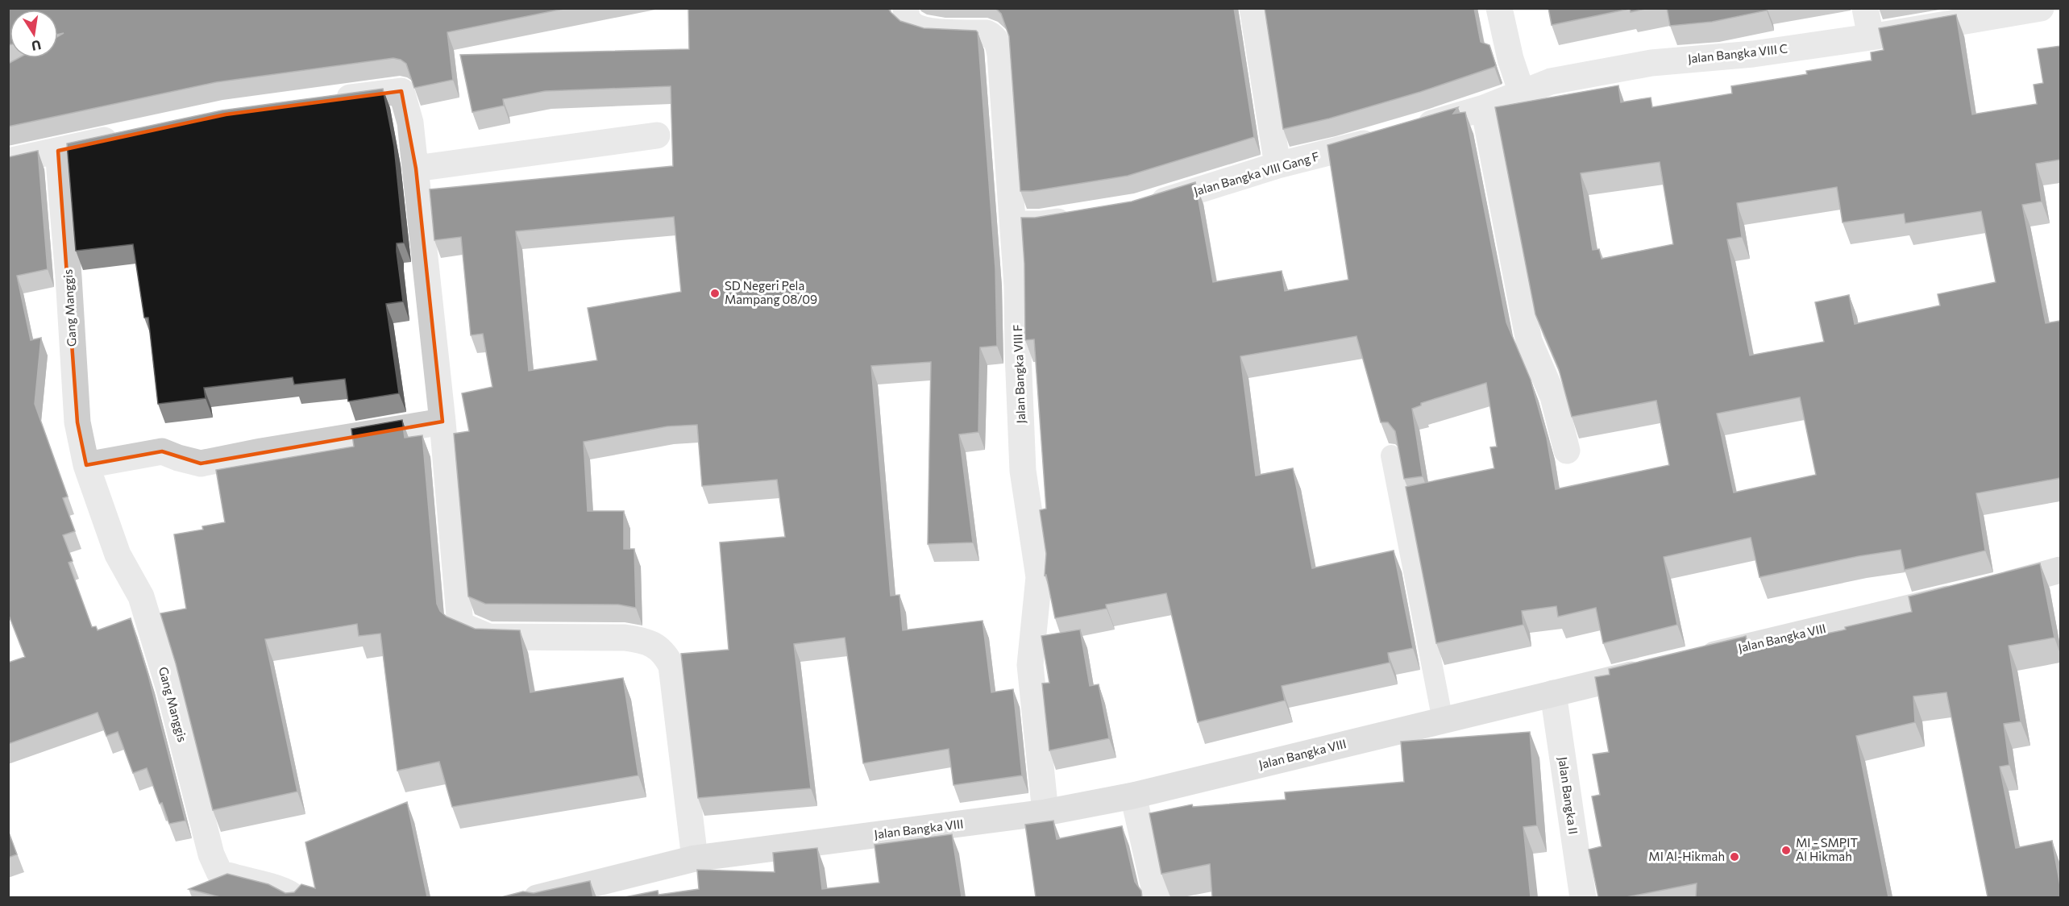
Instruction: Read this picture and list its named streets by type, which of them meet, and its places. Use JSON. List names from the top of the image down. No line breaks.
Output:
{"streets":{"street":["Jalan Bangka VIII C","Jalan Bangka VIII Gang F","Gang Manggis","Jalan Bangka VIII F","Jalan Bangka VIII","Jalan Bangka II"]},"crossings":[["Jalan Bangka VIII F","Jalan Bangka VIII"],["Jalan Bangka VIII","Jalan Bangka II"]],"places":["SD Negeri Pela Mampang 08/09","MI - SMPIT Al Hikmah","MI Al-Hikmah"],"north":"bottom"}
